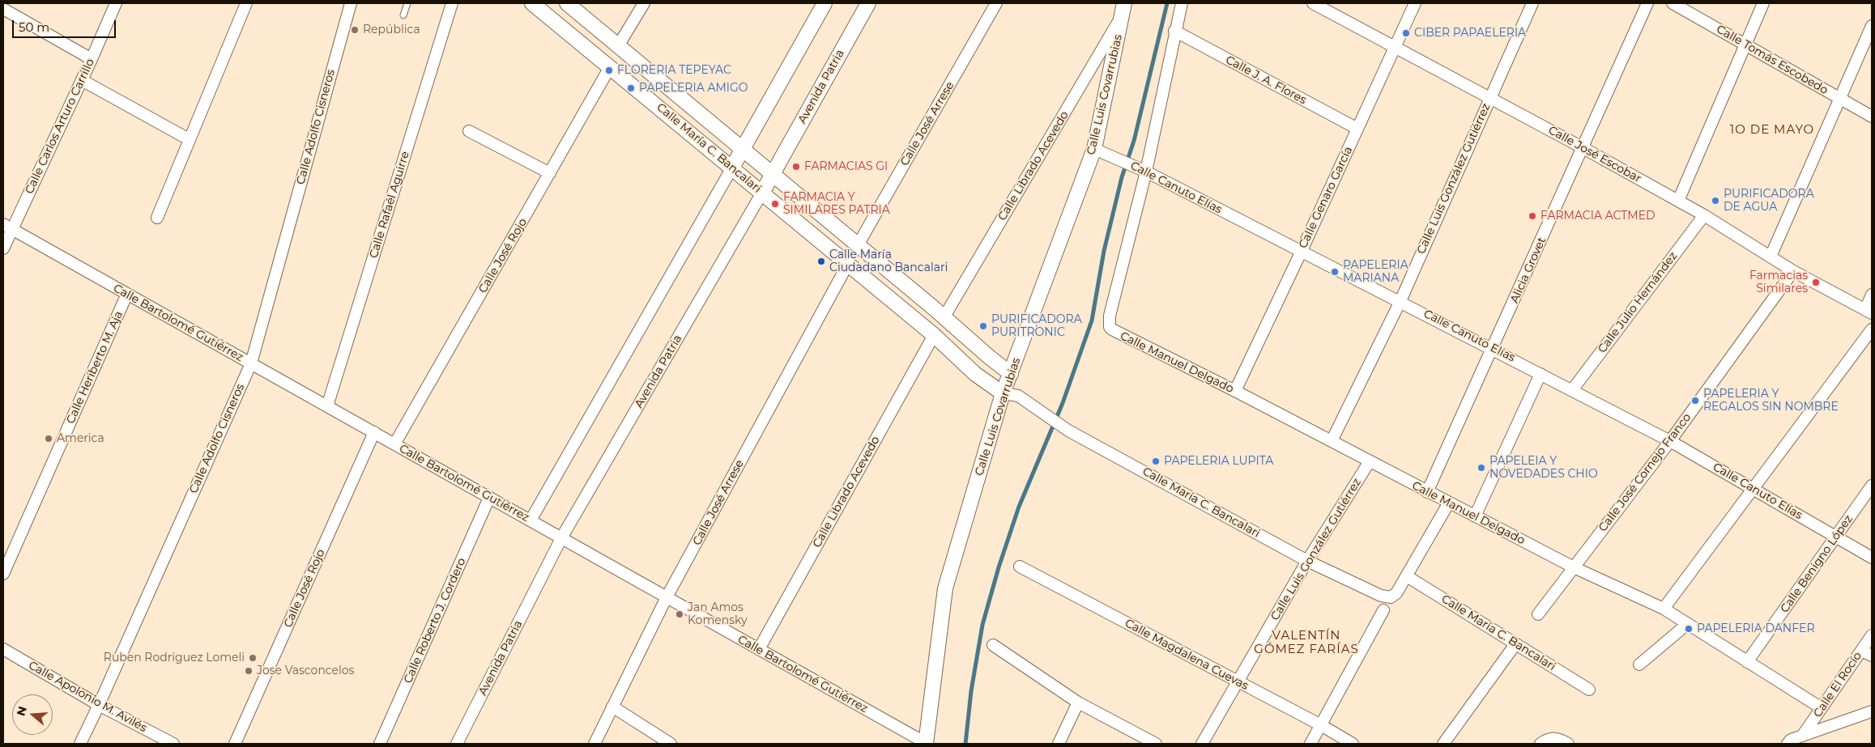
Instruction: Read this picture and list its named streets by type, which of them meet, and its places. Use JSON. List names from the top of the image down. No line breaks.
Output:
{"streets":{"street":["Calle Tomás Escobedo","Calle J. A. Flores","Avenida Patria","Calle Luis Covarrubias","Calle José Arrese","Calle Carlos Arturo Carrillo","Calle Adolfo Cisneros","Calle María C. Bancalari","Calle José Escobar","Calle Librado Acevedo","Calle Luis González Gutiérrez","Calle Canuto Elías","Calle Genaro García","Calle Rafaél Aguirre","Calle José Rojo","Alicia Grovet","Calle Julio Hernández","Calle Bartolomé Gutiérrez","Calle Manuel Delgado","Calle Heriberto M. Aja","Calle José Cornejo Franco","Calle Benigno López","Calle Roberto J. Cordero","Calle Magdalena Cuevas","Calle El Rocío","Calle Apolonio M. Avilés"]},"crossings":[["Calle J. A. Flores","Calle Genaro García"],["Avenida Patria","Calle María C. Bancalari"],["Avenida Patria","Calle Bartolomé Gutiérrez"],["Calle Luis Covarrubias","Calle María C. Bancalari"],["Calle Luis Covarrubias","Calle Librado Acevedo"],["Calle Luis Covarrubias","Calle Canuto Elías"],["Calle Luis Covarrubias","Calle Bartolomé Gutiérrez"],["Calle José Arrese","Calle María C. Bancalari"],["Calle José Arrese","Calle Bartolomé Gutiérrez"],["Calle Carlos Arturo Carrillo","Calle Bartolomé Gutiérrez"],["Calle Adolfo Cisneros","Calle Bartolomé Gutiérrez"],["Calle Adolfo Cisneros","Calle Apolonio M. Avilés"],["Calle María C. Bancalari","Calle Librado Acevedo"],["Calle María C. Bancalari","Calle Luis González Gutiérrez"],["Calle María C. Bancalari","Calle José Rojo"],["Calle José Escobar","Calle Luis González Gutiérrez"],["Calle José Escobar","Calle Genaro García"],["Calle José Escobar","Alicia Grovet"],["Calle José Escobar","Calle Julio Hernández"],["Calle José Escobar","Calle José Cornejo Franco"],["Calle Librado Acevedo","Calle Bartolomé Gutiérrez"],["Calle Luis González Gutiérrez","Calle Canuto Elías"],["Calle Luis González Gutiérrez","Calle Manuel Delgado"],["Calle Luis González Gutiérrez","Calle Magdalena Cuevas"],["Calle Canuto Elías","Calle Genaro García"],["Calle Canuto Elías","Alicia Grovet"],["Calle Canuto Elías","Calle Julio Hernández"],["Calle Canuto Elías","Calle Manuel Delgado"],["Calle Canuto Elías","Calle José Cornejo Franco"],["Calle Canuto Elías","Calle Benigno López"],["Calle Genaro García","Calle Manuel Delgado"],["Calle Rafaél Aguirre","Calle Bartolomé Gutiérrez"],["Calle José Rojo","Calle Bartolomé Gutiérrez"],["Alicia Grovet","Calle Manuel Delgado"],["Calle Bartolomé Gutiérrez","Calle Heriberto M. Aja"],["Calle Bartolomé Gutiérrez","Calle Roberto J. Cordero"],["Calle Manuel Delgado","Calle José Cornejo Franco"],["Calle Manuel Delgado","Calle Benigno López"],["Calle Manuel Delgado","Calle El Rocío"]],"districts":["1O DE MAYO","VALENTÍN GÓMEZ FARÍAS"],"places":["República","CIBER PAPAELERIA","FLORERIA TEPEYAC","PAPELERIA AMIGO","FARMACIAS GI","PURIFICADORA DE AGUA","FARMACIA Y SIMILARES PATRIA","FARMACIA ACTMED","Calle María Ciudadano Bancalari","PAPELERIA MARIANA","Farmacias Similares","PURIFICADORA PURITRONIC","PAPELERIA Y REGALOS SIN NOMBRE","America","PAPELERIA LUPITA","PAPELEIA Y NOVEDADES CHIO","Jan Amos Komensky","PAPELERIA DANFER","Ruben Rodriguez Lomeli","Jose Vasconcelos"],"scale_bar":"50 m","north":"left"}
